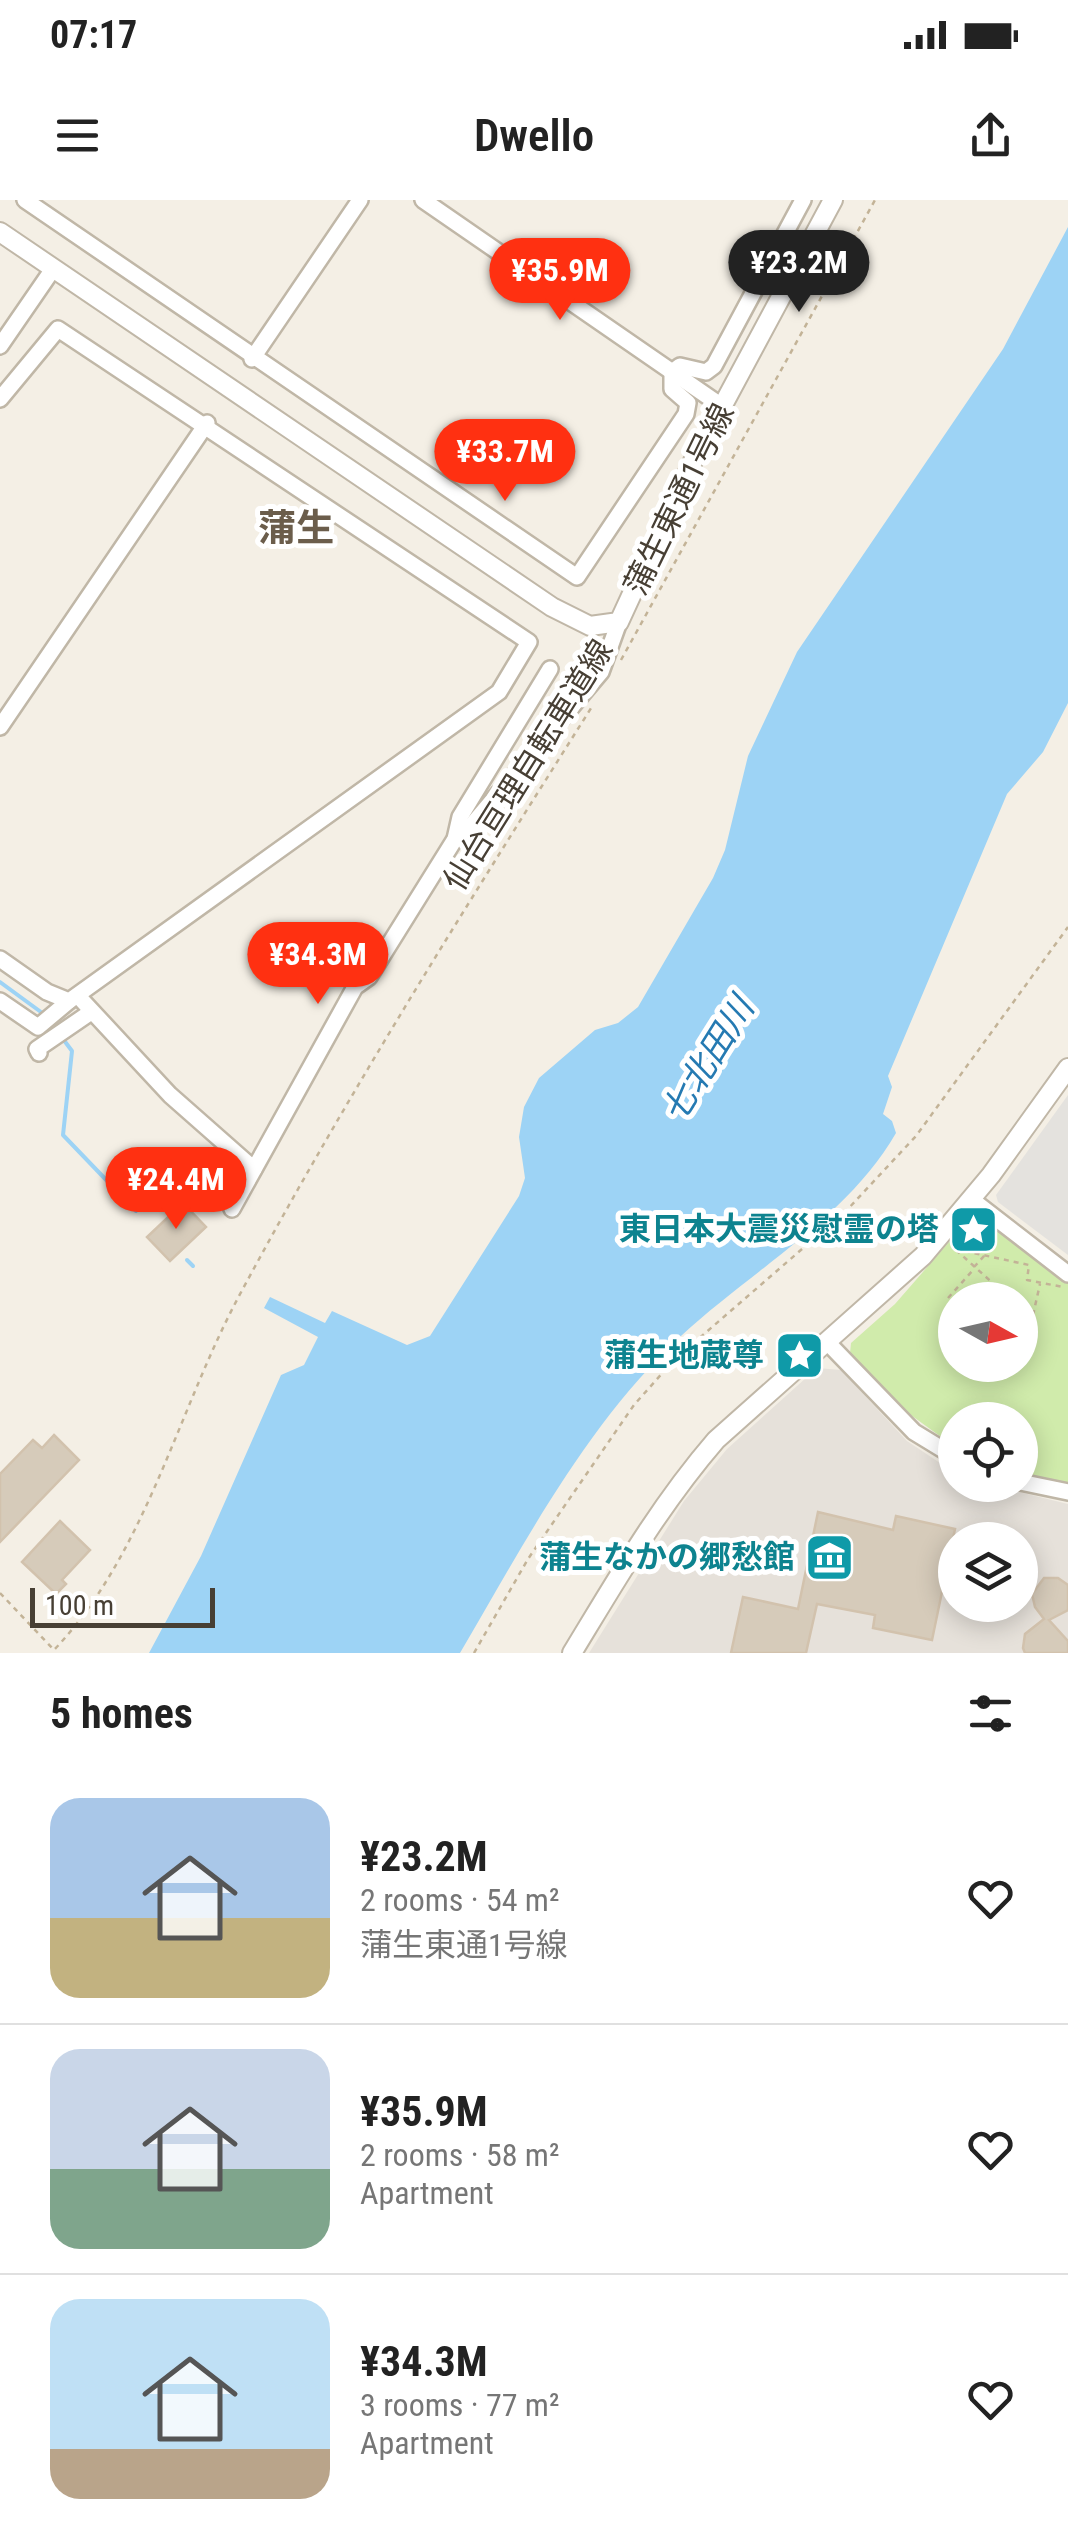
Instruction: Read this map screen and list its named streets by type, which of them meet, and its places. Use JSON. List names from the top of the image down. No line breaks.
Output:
{"streets":{"street":["蒲生東通1号線"],"path":["仙台亘理自転車道線"]},"districts":["蒲生"],"water":["七北田川"],"places":{"place":["東日本大震災慰霊の塔","蒲生地蔵尊"],"museum":["蒲生なかの郷愁館"]},"scale_bar":"100 m","north":"right","page":{"status":"07:17","header":"Dwello","price":["¥23.2M","¥35.9M","¥33.7M","¥34.3M","¥24.4M"],"scale":"100 m","heading":"5 homes","list":[{"name":"¥23.2M","note":"2 rooms · 54 m² · 蒲生東通1号線"},{"name":"¥35.9M","note":"2 rooms · 58 m² · Apartment"},{"name":"¥34.3M","note":"3 rooms · 77 m² · Apartment"}]}}
